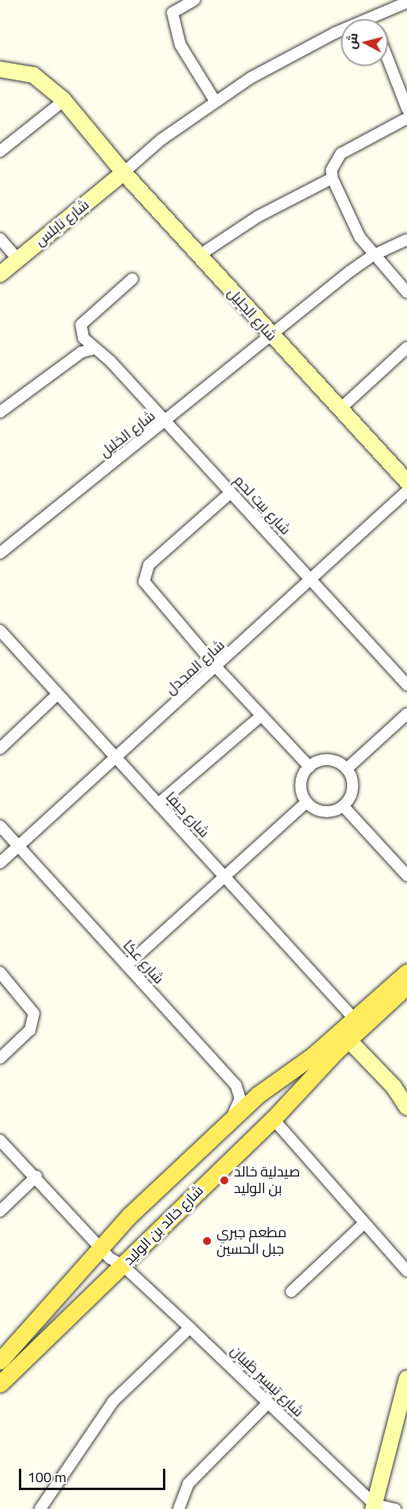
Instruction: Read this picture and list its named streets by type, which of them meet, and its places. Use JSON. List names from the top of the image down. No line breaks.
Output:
{"streets":{"main road":["شارع خالد بن الوليد"],"street":["شارع نابلس","شارع الجليل","شارع الخليل","شارع بيت لحم","شارع المجدل","شارع حيفا","شارع عكا","شارع تيسير ظبيان"]},"crossings":[["شارع نابلس","شارع الجليل"],["شارع الجليل","شارع الخليل"],["شارع الخليل","شارع بيت لحم"],["شارع بيت لحم","شارع المجدل"],["شارع المجدل","شارع حيفا"],["شارع المجدل","شارع عكا"],["شارع حيفا","شارع خالد بن الوليد"],["شارع عكا","شارع خالد بن الوليد"],["شارع خالد بن الوليد","شارع تيسير ظبيان"]],"places":["صيدلية خالد بن الوليد","مطعم جبري جبل الحسين"],"scale_bar":"100 m","north":"left"}
